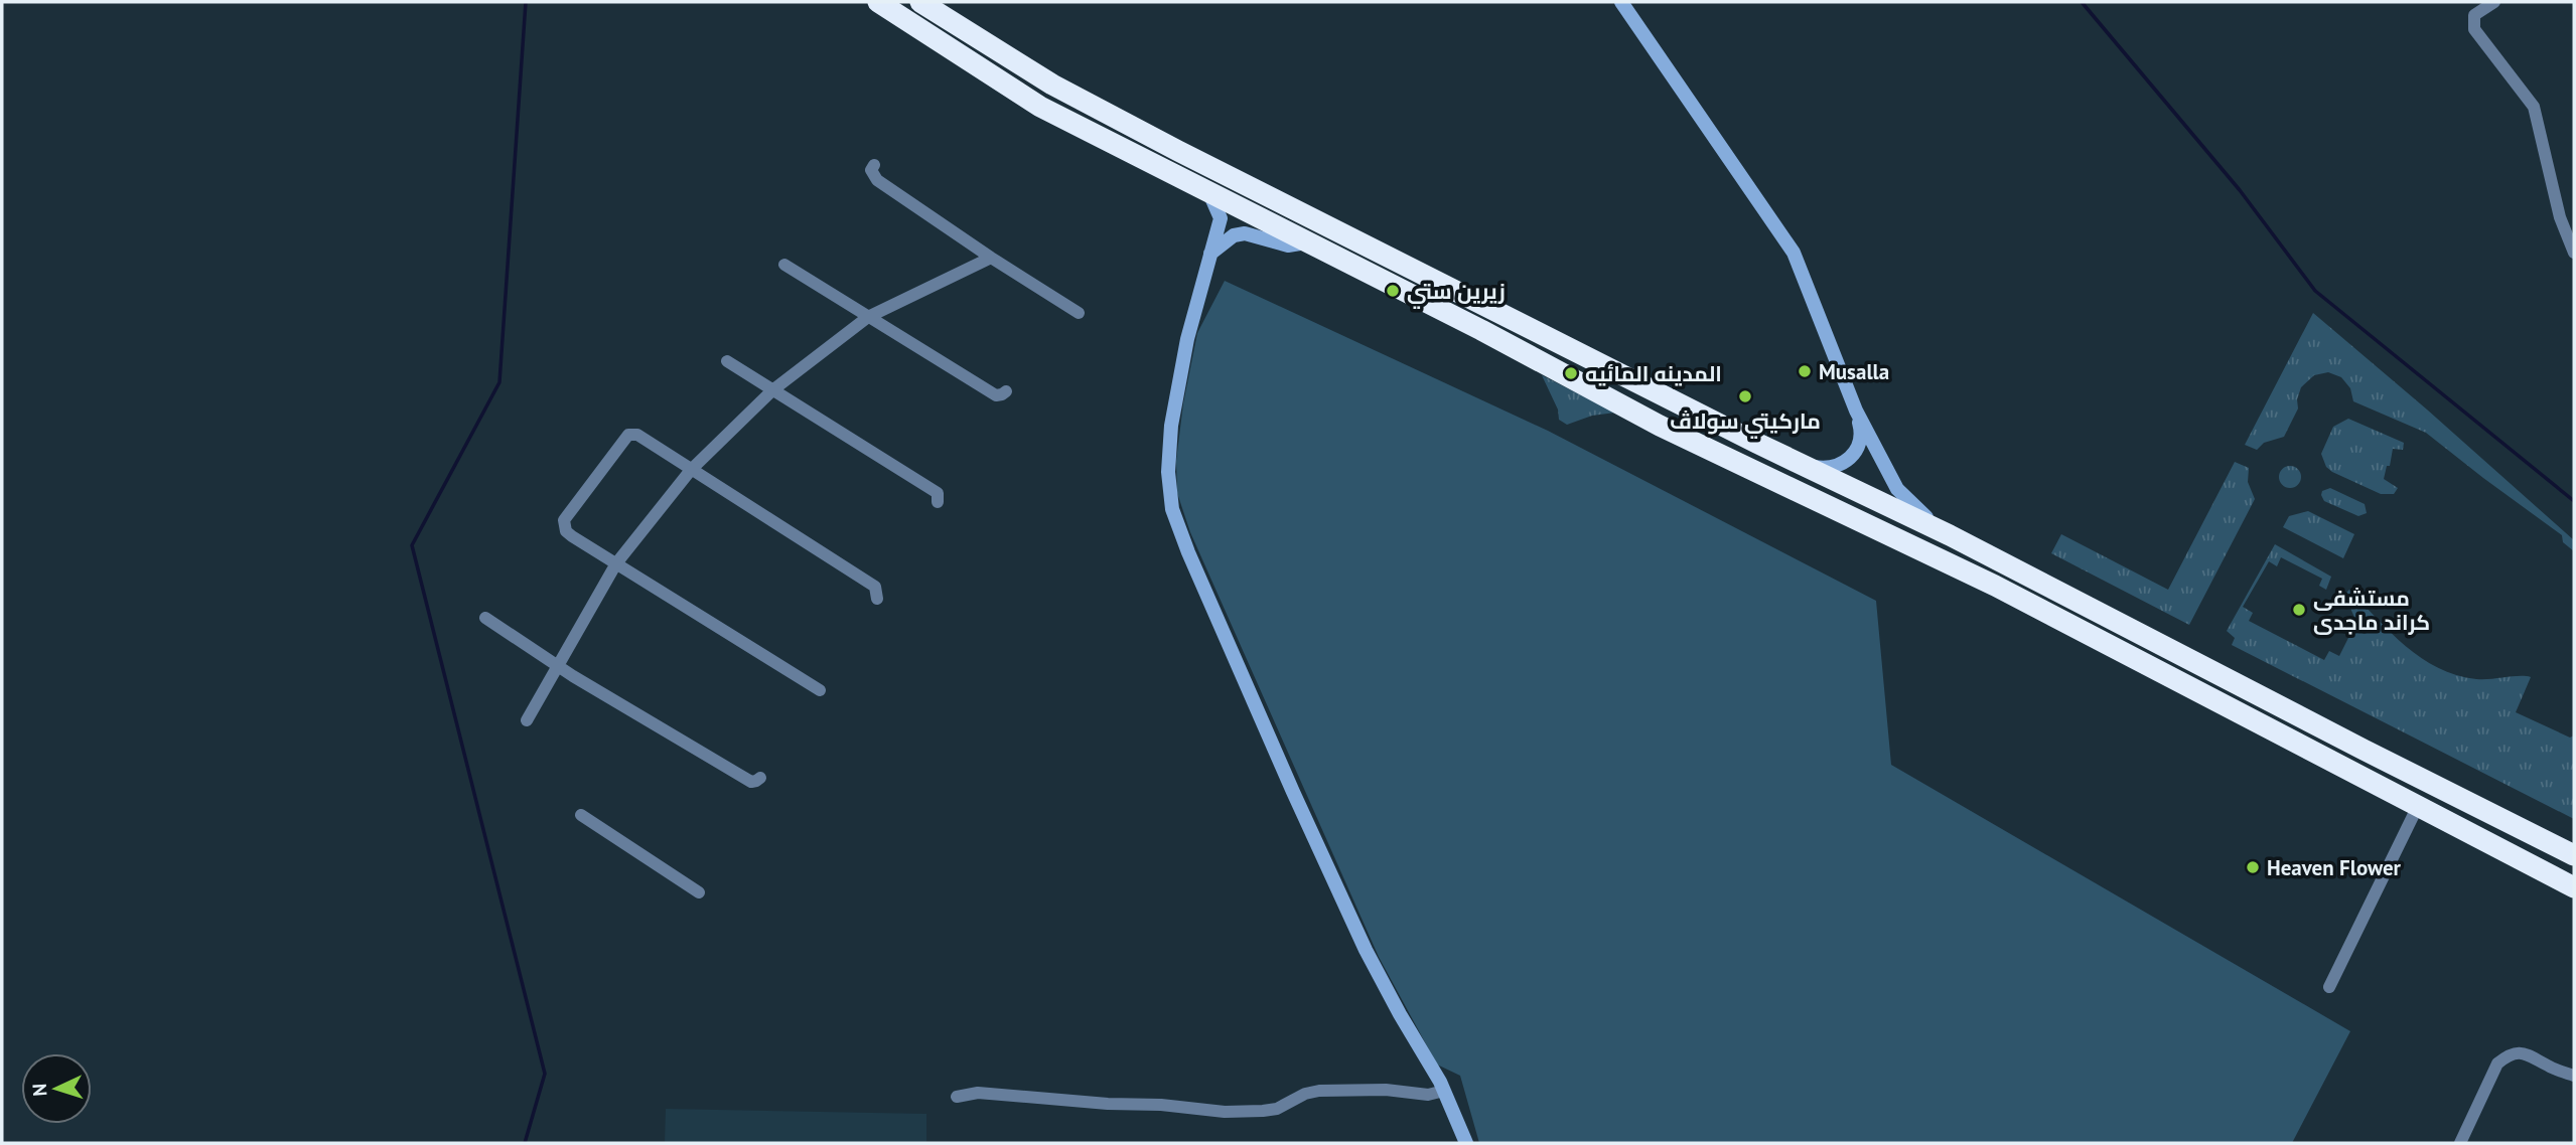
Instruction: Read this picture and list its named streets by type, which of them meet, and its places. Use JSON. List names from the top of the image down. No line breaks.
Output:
{"places":["زيرين ستي","Musalla","المدينه المائيه","ماركيتي سولاڤ","مستشفی کراند ماجدی","Heaven Flower"],"north":"left"}
